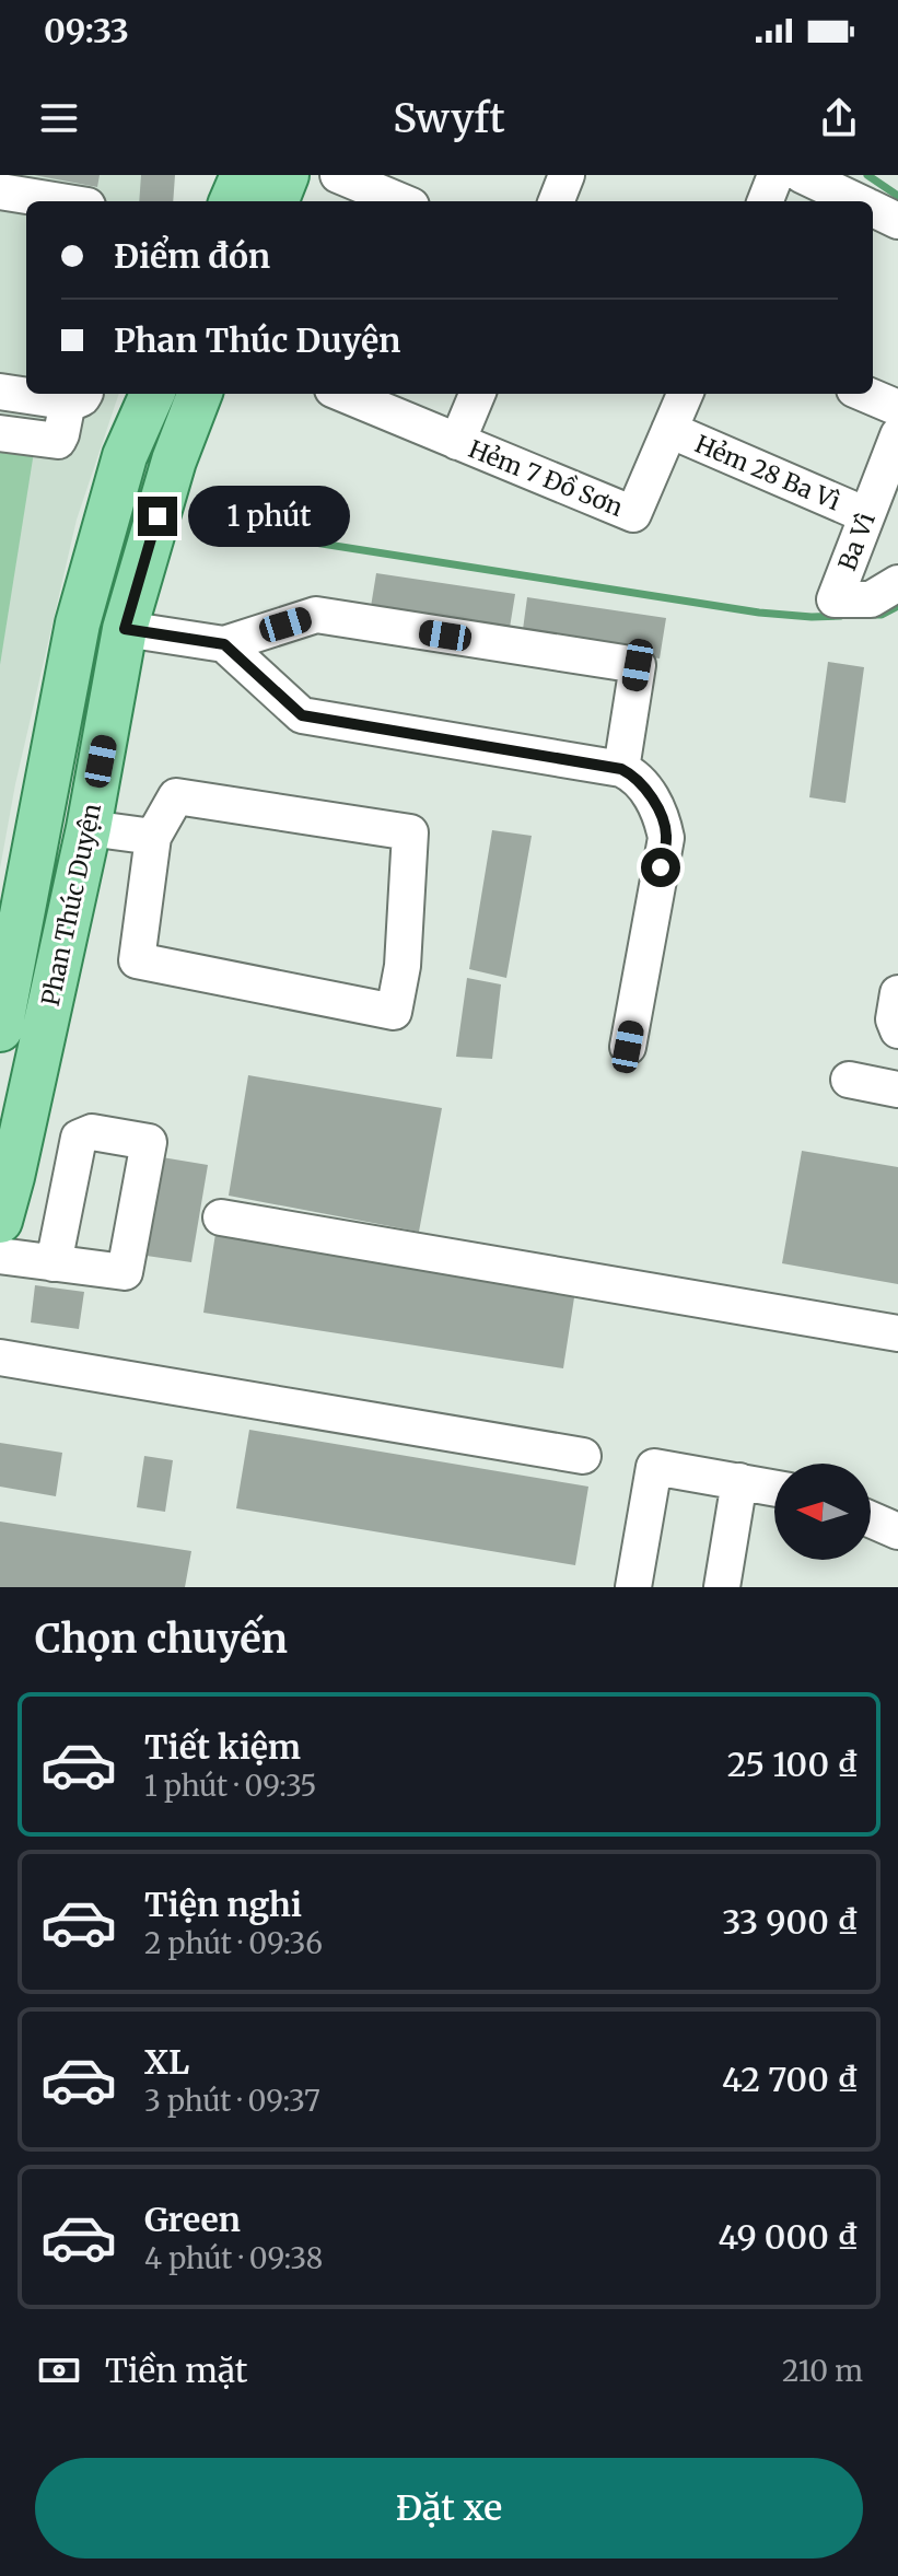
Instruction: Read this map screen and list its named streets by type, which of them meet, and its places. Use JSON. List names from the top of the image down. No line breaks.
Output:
{"streets":{"main road":["Phan Thúc Duyện"],"street":["Hẻm 28 Ba Vì","Hẻm 7 Đồ Sơn","Ba Vì"]},"crossings":[["Hẻm 28 Ba Vì","Hẻm 7 Đồ Sơn"],["Hẻm 28 Ba Vì","Ba Vì"]],"north":"left","page":{"status":"09:33","header":"Swyft","banner":["Điểm đón","Phan Thúc Duyện"],"bubble":"1 phút","heading":"Chọn chuyến","list":[{"name":"Tiết kiệm","note":"1 phút · 09:35","value":"25 100 ₫"},{"name":"Tiện nghi","note":"2 phút · 09:36","value":"33 900 ₫"},{"name":"XL","note":"3 phút · 09:37","value":"42 700 ₫"},{"name":"Green","note":"4 phút · 09:38","value":"49 000 ₫"}],"pay":["Tiền mặt","210 m"],"buttons":"Đặt xe"}}
